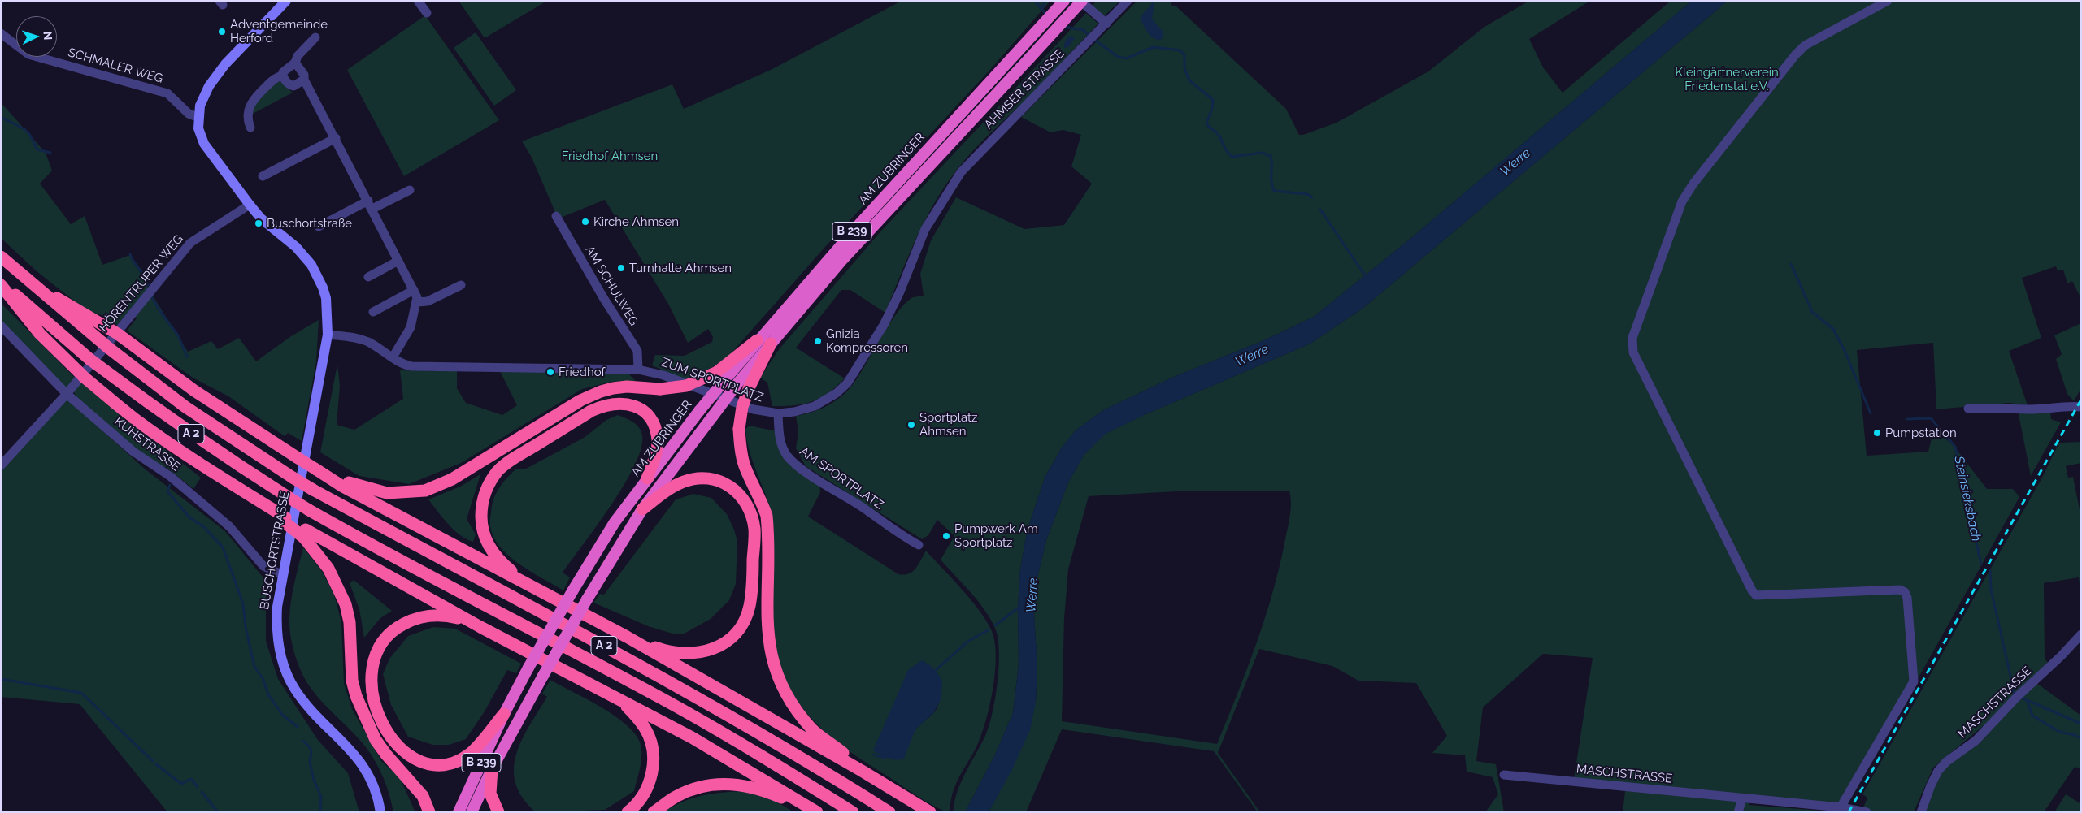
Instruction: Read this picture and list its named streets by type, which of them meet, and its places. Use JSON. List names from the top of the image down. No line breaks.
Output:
{"streets":{"highway":["AM ZUBRINGER","B 239","A 2"],"main road":["BUSCHORTSTRASSE"],"street":["SCHMALER WEG","AHMSER STRASSE","HÖRENTRUPER WEG","AM SCHULWEG","ZUM SPORTPLATZ","KUHSTRASSE","AM SPORTPLATZ","MASCHSTRASSE"]},"crossings":[["SCHMALER WEG","BUSCHORTSTRASSE"],["AHMSER STRASSE","ZUM SPORTPLATZ"],["HÖRENTRUPER WEG","KUHSTRASSE"],["HÖRENTRUPER WEG","BUSCHORTSTRASSE"],["AM SCHULWEG","ZUM SPORTPLATZ"],["ZUM SPORTPLATZ","AM SPORTPLATZ"],["ZUM SPORTPLATZ","BUSCHORTSTRASSE"],["KUHSTRASSE","BUSCHORTSTRASSE"]],"water":["Werre","Steinsieksbach"],"parks":["Kleingärtnerverein Friedenstal e.V.","Friedhof Ahmsen"],"places":["Adventgemeinde Herford","Kirche Ahmsen","Buschortstraße","Turnhalle Ahmsen","Gnizia Kompressoren","Friedhof","Sportplatz Ahmsen","Pumpstation","Pumpwerk Am Sportplatz"],"north":"right"}
